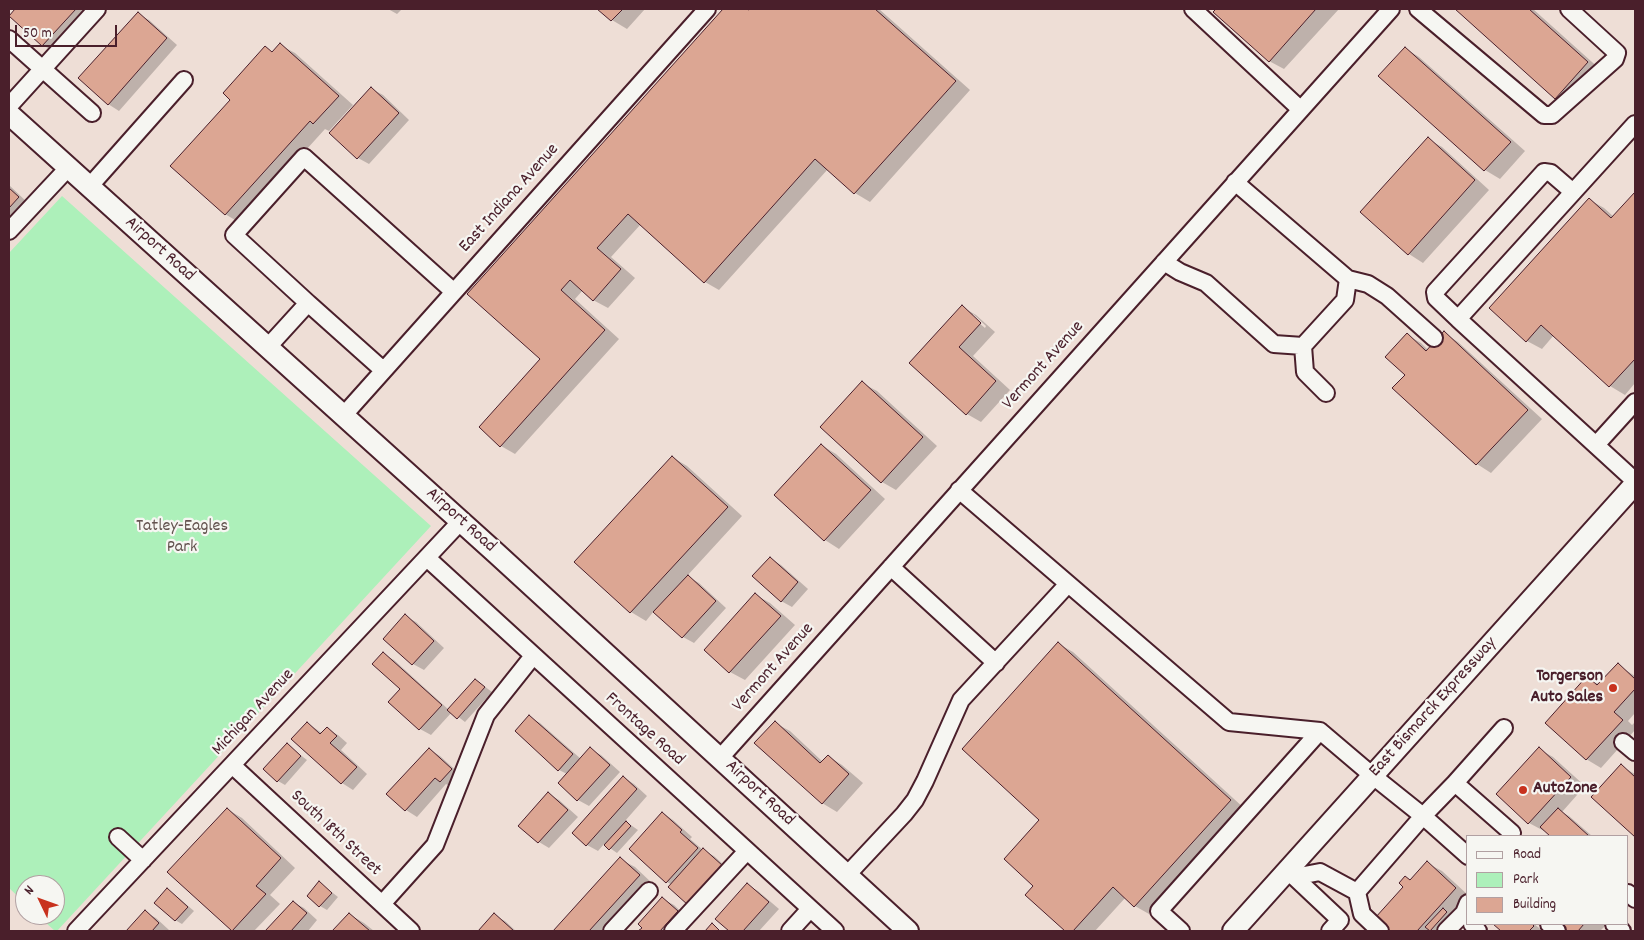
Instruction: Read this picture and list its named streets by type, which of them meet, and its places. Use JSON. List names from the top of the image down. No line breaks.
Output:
{"streets":{"main road":["Airport Road","East Bismarck Expressway"],"street":["East Indiana Avenue","Vermont Avenue","Michigan Avenue","Frontage Road","South 18th Street"]},"crossings":[["East Indiana Avenue","Airport Road"],["Airport Road","Vermont Avenue"],["Airport Road","Michigan Avenue"],["Michigan Avenue","Frontage Road"],["Michigan Avenue","South 18th Street"]],"parks":["Tatley-Eagles Park"],"places":["Torgerson Auto Sales","AutoZone"],"legend":["Road","Park","Building"],"scale_bar":"50 m","north":"top left"}
